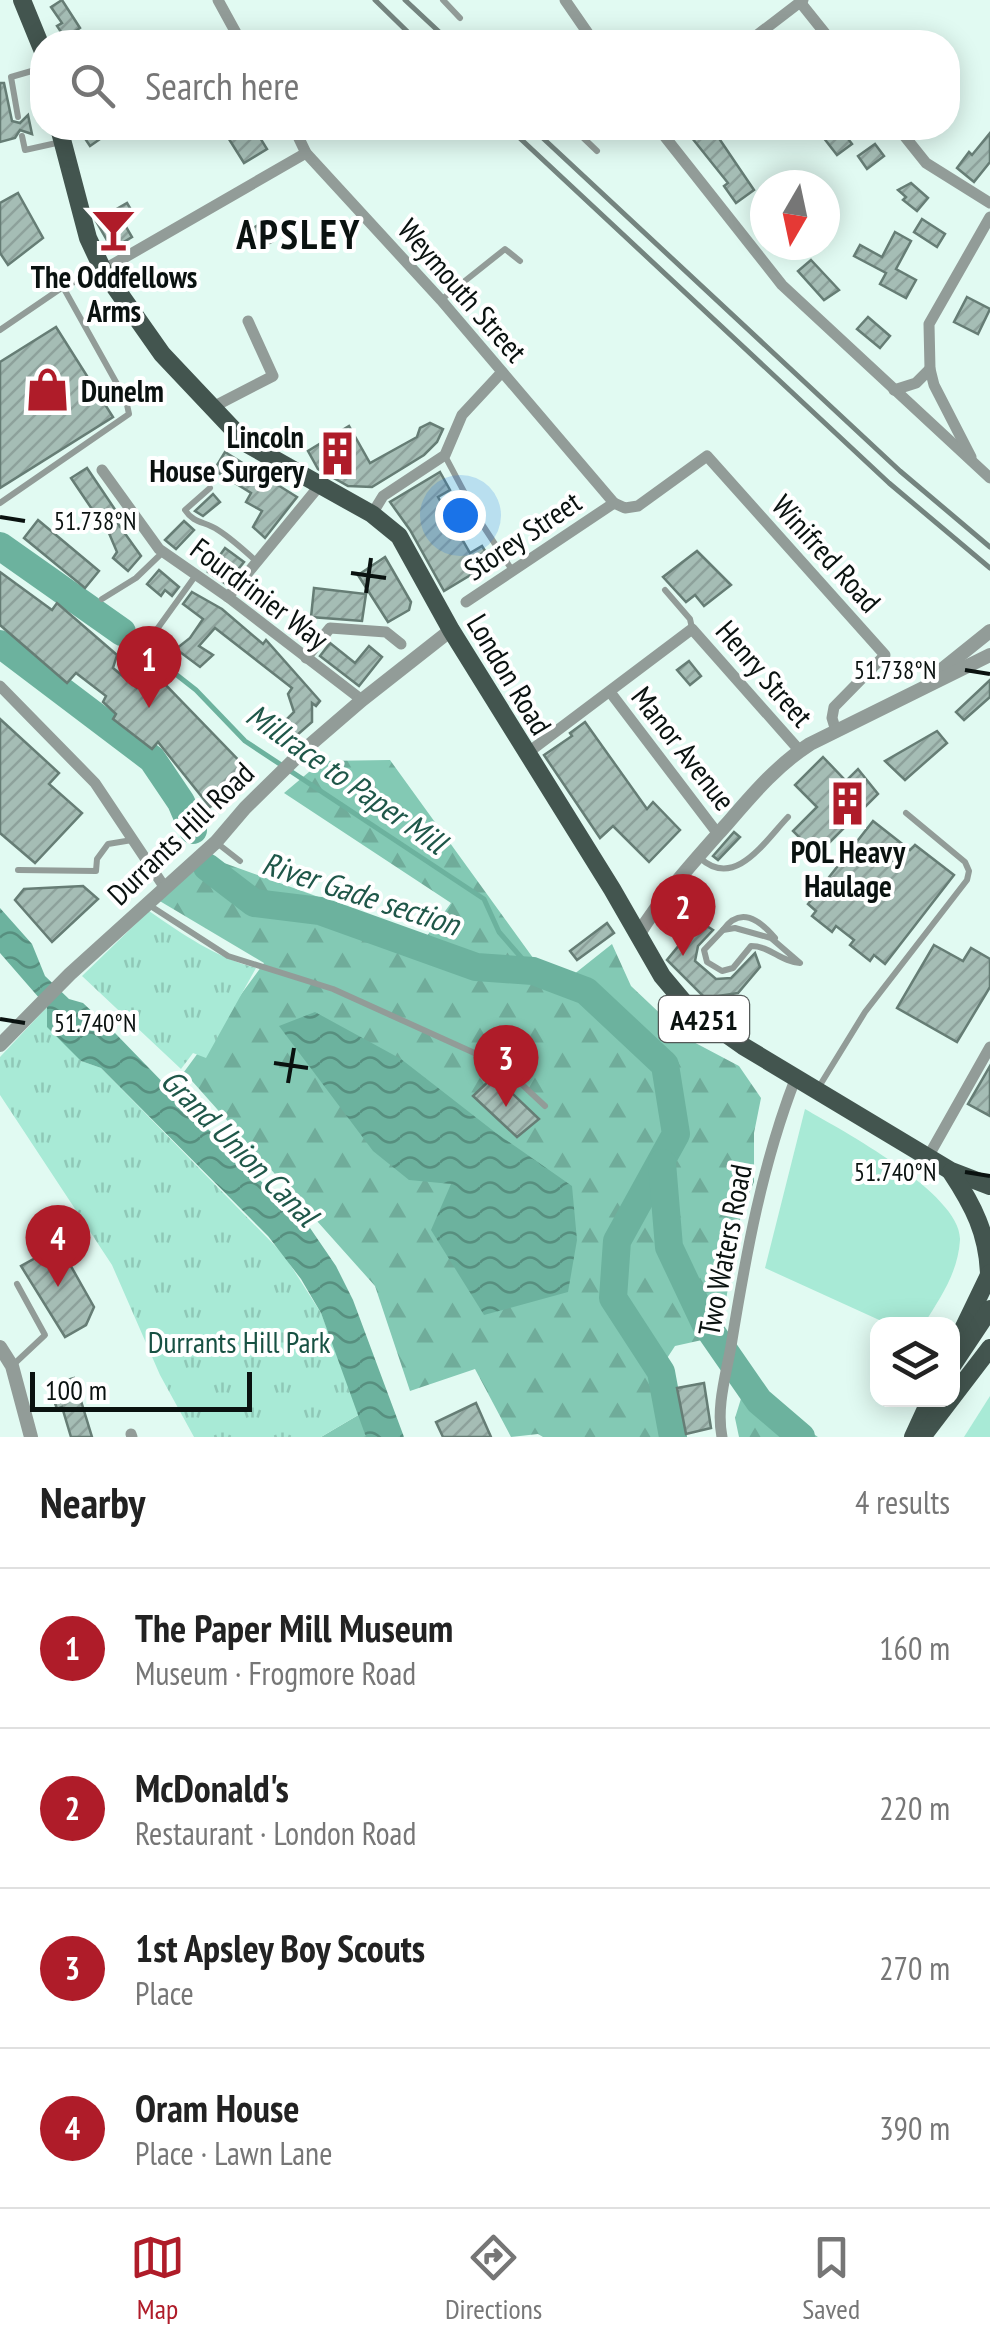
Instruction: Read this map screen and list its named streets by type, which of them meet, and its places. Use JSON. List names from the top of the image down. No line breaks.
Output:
{"streets":{"main road":["London Road","A4251"],"street":["Weymouth Street","Storey Street","Winifred Road","Fourdrinier Way","Henry Street","Manor Avenue","Durrants Hill Road","Two Waters Road"]},"crossings":[["Weymouth Street","Storey Street"],["Storey Street","Winifred Road"],["Fourdrinier Way","Durrants Hill Road"],["London Road","Durrants Hill Road"],["London Road","A4251"],["London Road","Two Waters Road"]],"districts":["APSLEY"],"water":["Millrace to Paper Mill","River Gade section","Grand Union Canal"],"parks":["Durrants Hill Park"],"places":{"bar":["The Oddfellows Arms"],"shop":["Dunelm"],"building":["Lincoln House Surgery","POL Heavy Haulage"]},"scale_bar":"100 m","north":"bottom","page":{"search":"Search here","pins":["1","2","3","4"],"scale":"100 m","heading":["Nearby","4 results"],"list":[{"mark":"1","name":"The Paper Mill Museum","note":"Museum · Frogmore Road","value":"160 m"},{"mark":"2","name":"McDonald's","note":"Restaurant · London Road","value":"220 m"},{"mark":"3","name":"1st Apsley Boy Scouts","note":"Place","value":"270 m"},{"mark":"4","name":"Oram House","note":"Place · Lawn Lane","value":"390 m"}],"nav":["Map","Directions","Saved"]},"coordinates":["51.738°N","51.740°N"]}
